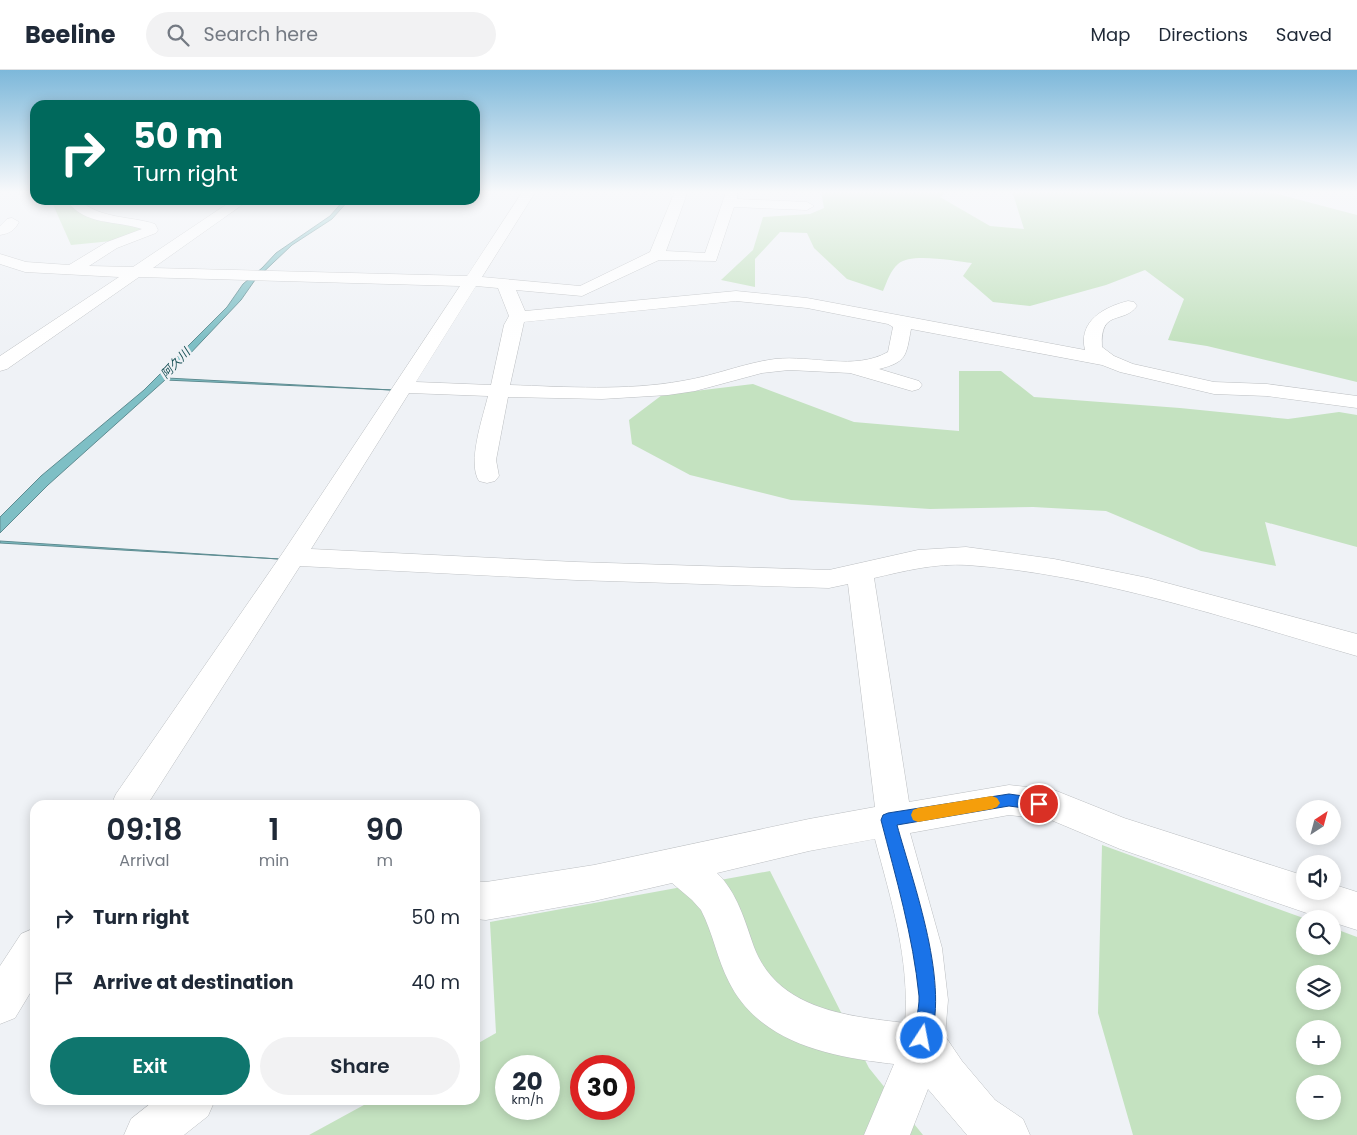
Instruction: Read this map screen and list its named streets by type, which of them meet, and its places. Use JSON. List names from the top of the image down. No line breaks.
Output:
{"water":["阿久川"],"north":"top right","page":{"header":"Beeline","search":"Search here","nav":["Map","Directions","Saved"],"turn":["50 m","Turn right"],"map_buttons":["+","−"],"eta":["09:18","Arrival","1","min","90","m"],"list":[{"name":"Turn right","value":"50 m"},{"name":"Arrive at destination","value":"40 m"}],"buttons":["Exit","Share"],"speed":"20 km/h","limit":"30"}}
